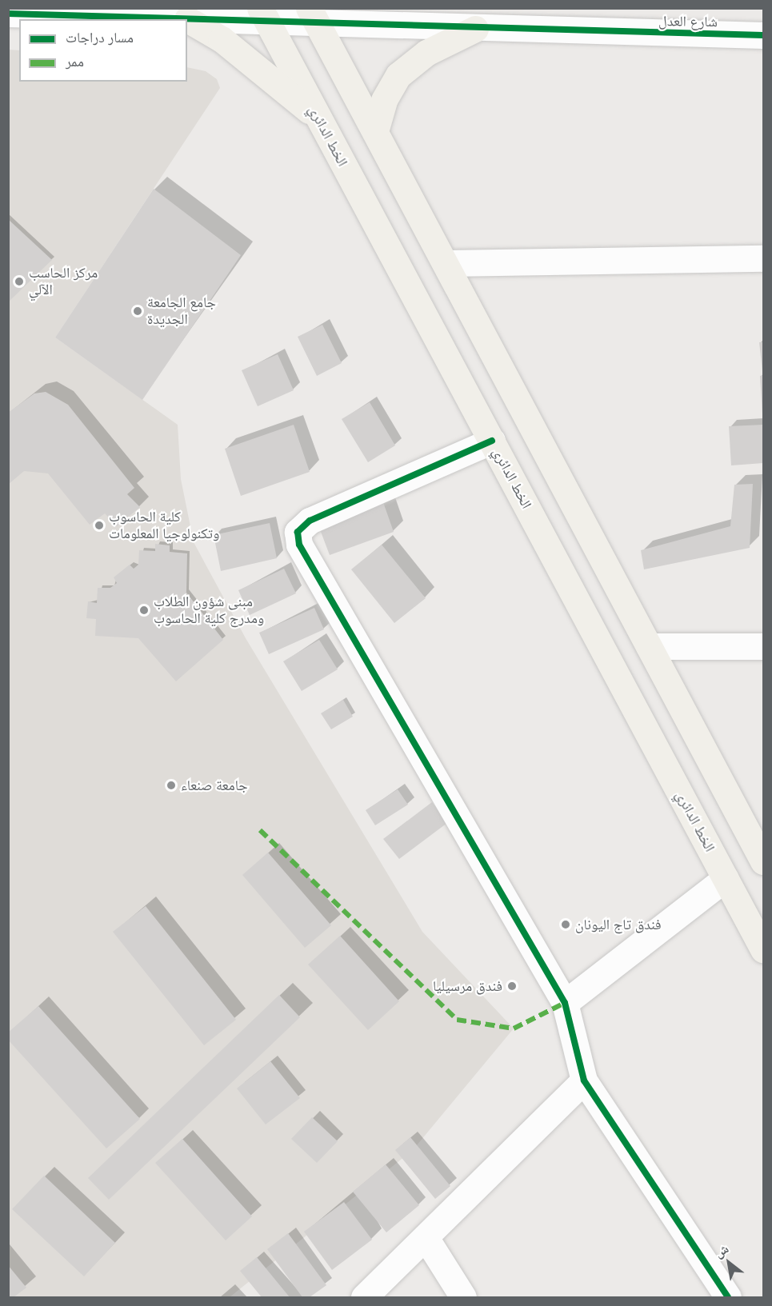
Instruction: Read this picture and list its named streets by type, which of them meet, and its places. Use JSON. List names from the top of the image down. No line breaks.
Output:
{"streets":{"main road":["الخط الدائري"],"street":["شارع العدل"]},"crossings":[["شارع العدل","الخط الدائري"]],"places":["مركز الحاسب الآلي","جامع الجامعة الجديدة","كلية الحاسوب وتكنولوجيا المعلومات","مبنى شؤون الطلاب ومدرج كلية الحاسوب","جامعة صنعاء","فندق تاج اليونان","فندق مرسيليا"],"legend":["مسار دراجات","ممر"],"north":"top left"}
